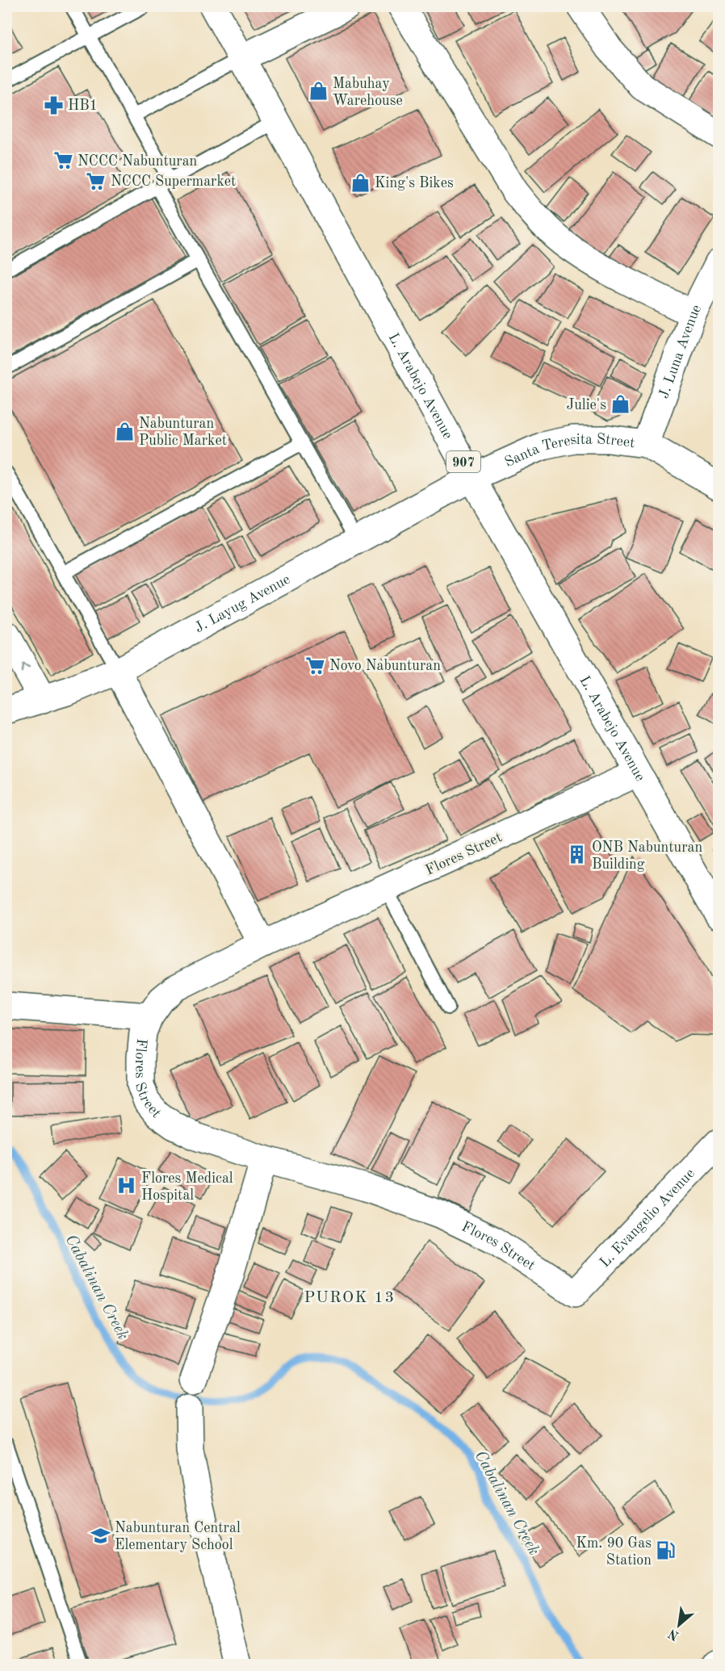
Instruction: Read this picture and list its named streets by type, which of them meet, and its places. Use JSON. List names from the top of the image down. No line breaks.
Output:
{"streets":{"street":["J. Luna Avenue","L. Arabejo Avenue","Santa Teresita Street","907","J. Layug Avenue","Flores Street","L. Evangelio Avenue"]},"crossings":[["J. Luna Avenue","Santa Teresita Street"],["L. Arabejo Avenue","Santa Teresita Street"],["L. Arabejo Avenue","J. Layug Avenue"],["L. Arabejo Avenue","Flores Street"],["Santa Teresita Street","J. Layug Avenue"],["Flores Street","L. Evangelio Avenue"]],"districts":["PUROK 13"],"water":["Cabalinan Creek"],"places":{"shop":["Mabuhay Warehouse","King's Bikes","Julie's","Nabunturan Public Market"],"pharmacy":["HB1"],"supermarket":["NCCC Nabunturan","NCCC Supermarket","Novo Nabunturan"],"building":["ONB Nabunturan Building"],"hospital":["Flores Medical Hospital"],"school or university":["Nabunturan Central Elementary School"],"fuel station":["Km. 90 Gas Station"]},"north":"bottom left"}
